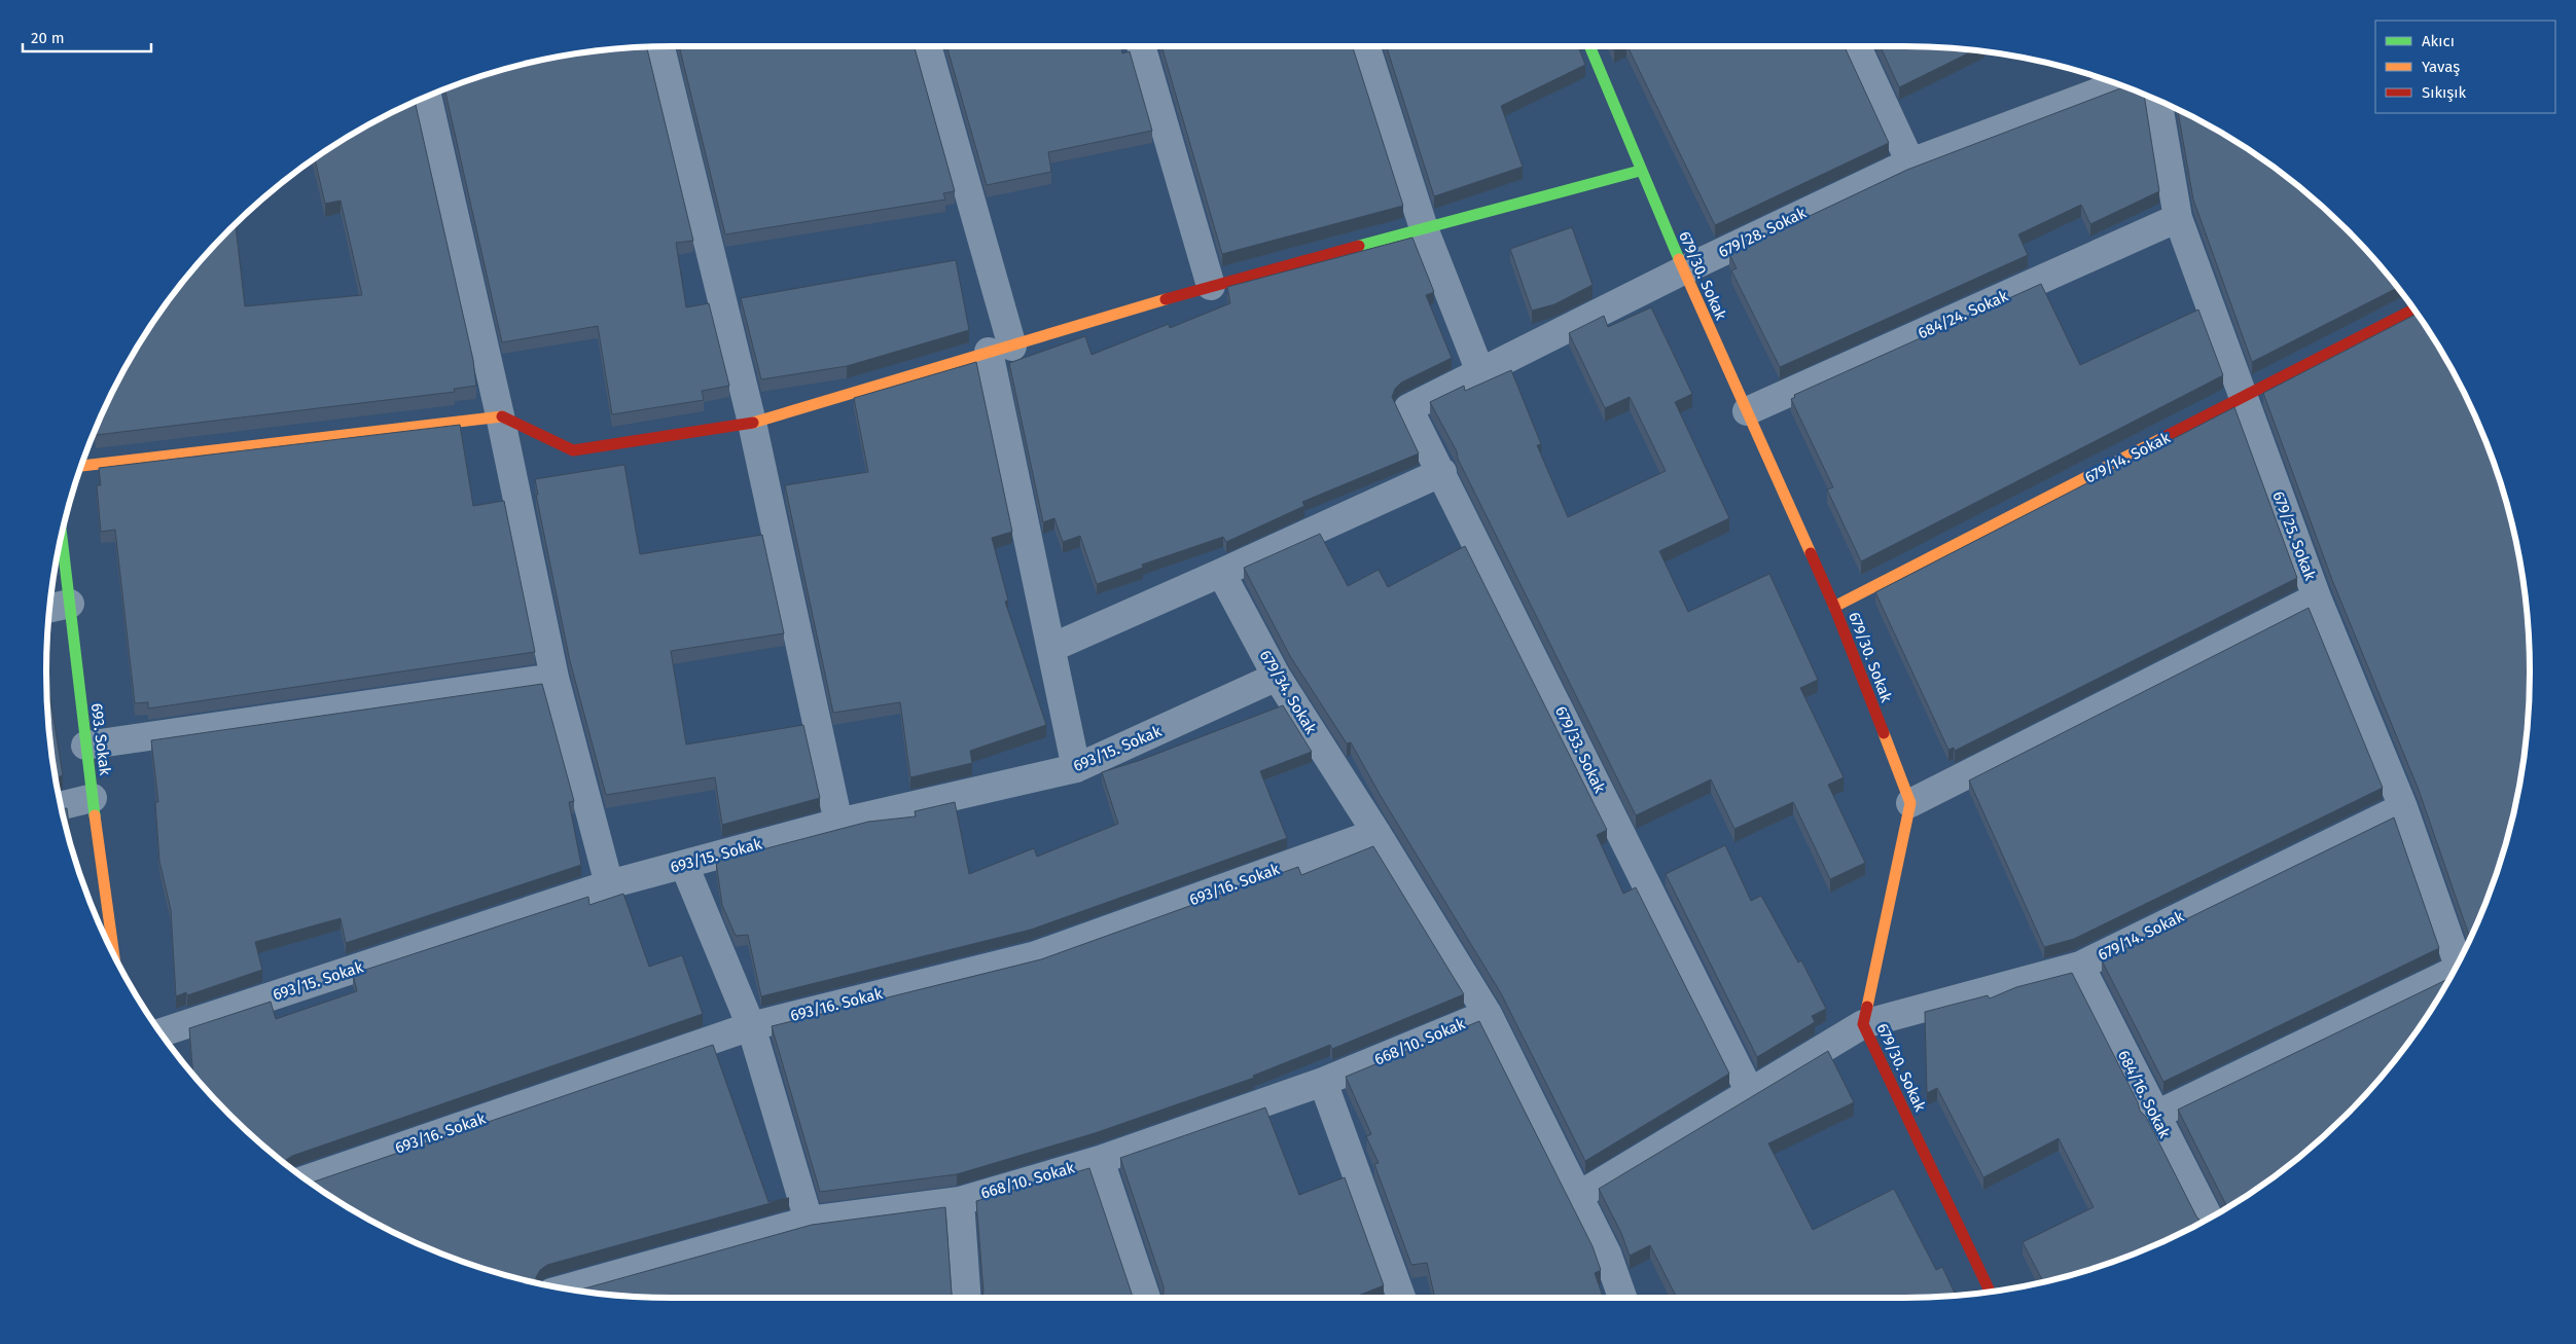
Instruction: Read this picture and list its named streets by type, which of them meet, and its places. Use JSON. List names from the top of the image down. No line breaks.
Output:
{"streets":{"street":["679/28. Sokak","679/30. Sokak","684/24. Sokak","679/14. Sokak","679/25. Sokak","679/34. Sokak","693. Sokak","693/15. Sokak","679/33. Sokak","693/16. Sokak","668/10. Sokak","684/16. Sokak"]},"crossings":[["679/28. Sokak","679/30. Sokak"],["679/28. Sokak","679/33. Sokak"],["679/30. Sokak","684/24. Sokak"],["679/30. Sokak","679/14. Sokak"],["684/24. Sokak","679/25. Sokak"],["679/14. Sokak","679/25. Sokak"],["679/14. Sokak","679/34. Sokak"],["679/14. Sokak","679/33. Sokak"],["679/14. Sokak","684/16. Sokak"],["679/34. Sokak","693/15. Sokak"],["679/34. Sokak","693/16. Sokak"],["679/34. Sokak","668/10. Sokak"]],"legend":["Akıcı","Yavaş","Sıkışık"],"scale_bar":"20 m"}
